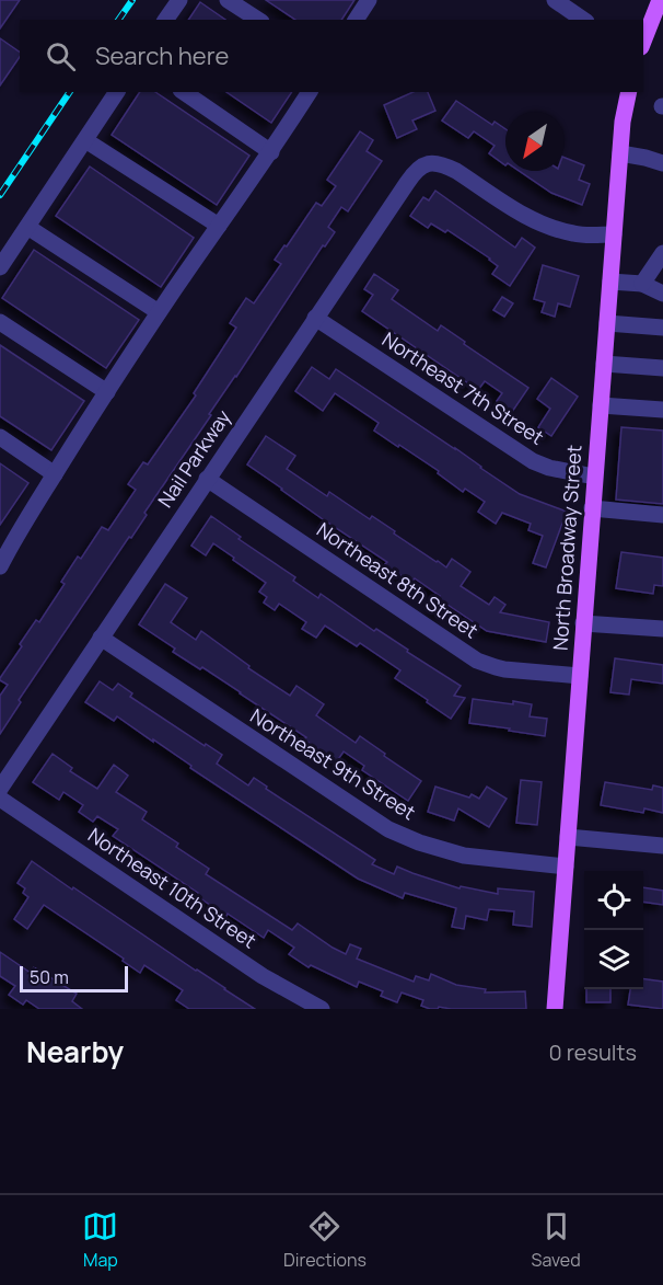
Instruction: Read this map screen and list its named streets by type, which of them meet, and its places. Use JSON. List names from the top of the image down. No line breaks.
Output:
{"streets":{"main road":["North Broadway Street"],"street":["Northeast 7th Street","Nail Parkway","Northeast 8th Street","Northeast 9th Street","Northeast 10th Street"]},"crossings":[["Northeast 7th Street","Nail Parkway"],["Northeast 7th Street","North Broadway Street"],["Nail Parkway","North Broadway Street"],["Nail Parkway","Northeast 8th Street"],["Nail Parkway","Northeast 9th Street"],["North Broadway Street","Northeast 8th Street"],["North Broadway Street","Northeast 9th Street"]],"scale_bar":"50 m","north":"bottom left","page":{"search":"Search here","scale":"50 m","heading":["Nearby","0 results"],"nav":["Map","Directions","Saved"]}}
